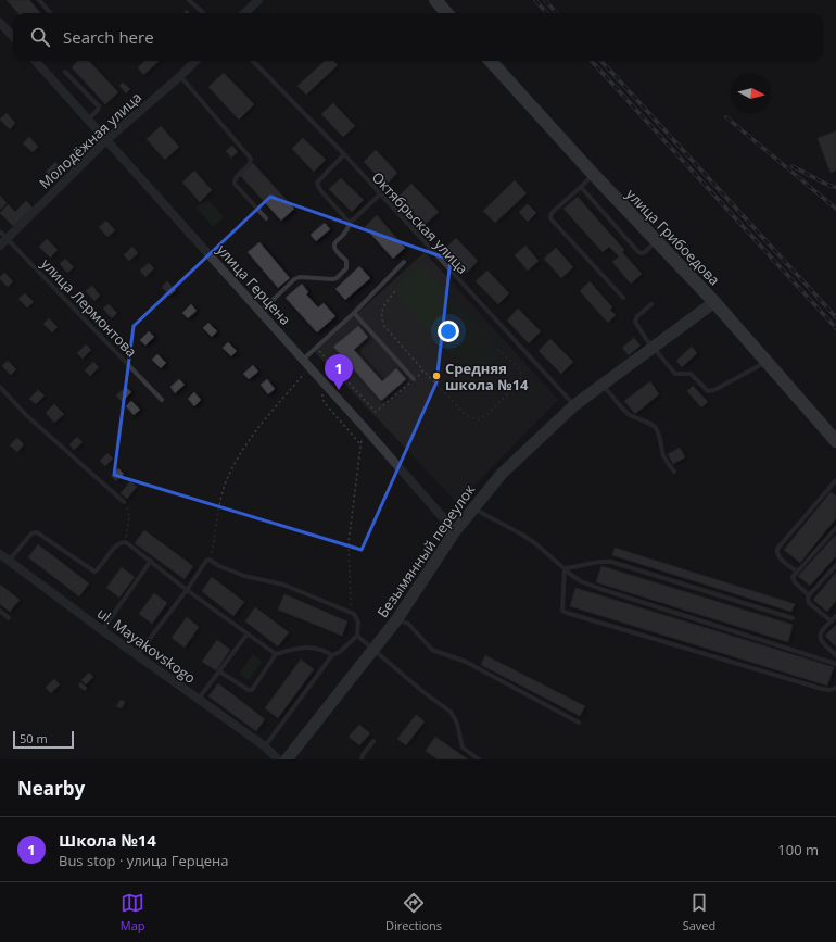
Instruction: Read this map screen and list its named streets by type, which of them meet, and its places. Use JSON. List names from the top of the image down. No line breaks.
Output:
{"streets":{"main road":["улица Грибоедова"],"street":["Молодёжная улица","улица Герцена","Безымянный переулок","ul. Mayakovskogo"],"lane":["Октябрьская улица","улица Лермонтова"]},"crossings":[["Молодёжная улица","улица Герцена"],["Молодёжная улица","улица Лермонтова"],["Октябрьская улица","Безымянный переулок"],["улица Грибоедова","Безымянный переулок"],["улица Герцена","Безымянный переулок"]],"places":["Средняя школа №14"],"scale_bar":"50 m","north":"right","page":{"search":"Search here","pins":"1","scale":"50 m","heading":"Nearby","list":[{"mark":"1","name":"Школа №14","note":"Bus stop · улица Герцена","value":"100 m"}],"nav":["Map","Directions","Saved"]}}
